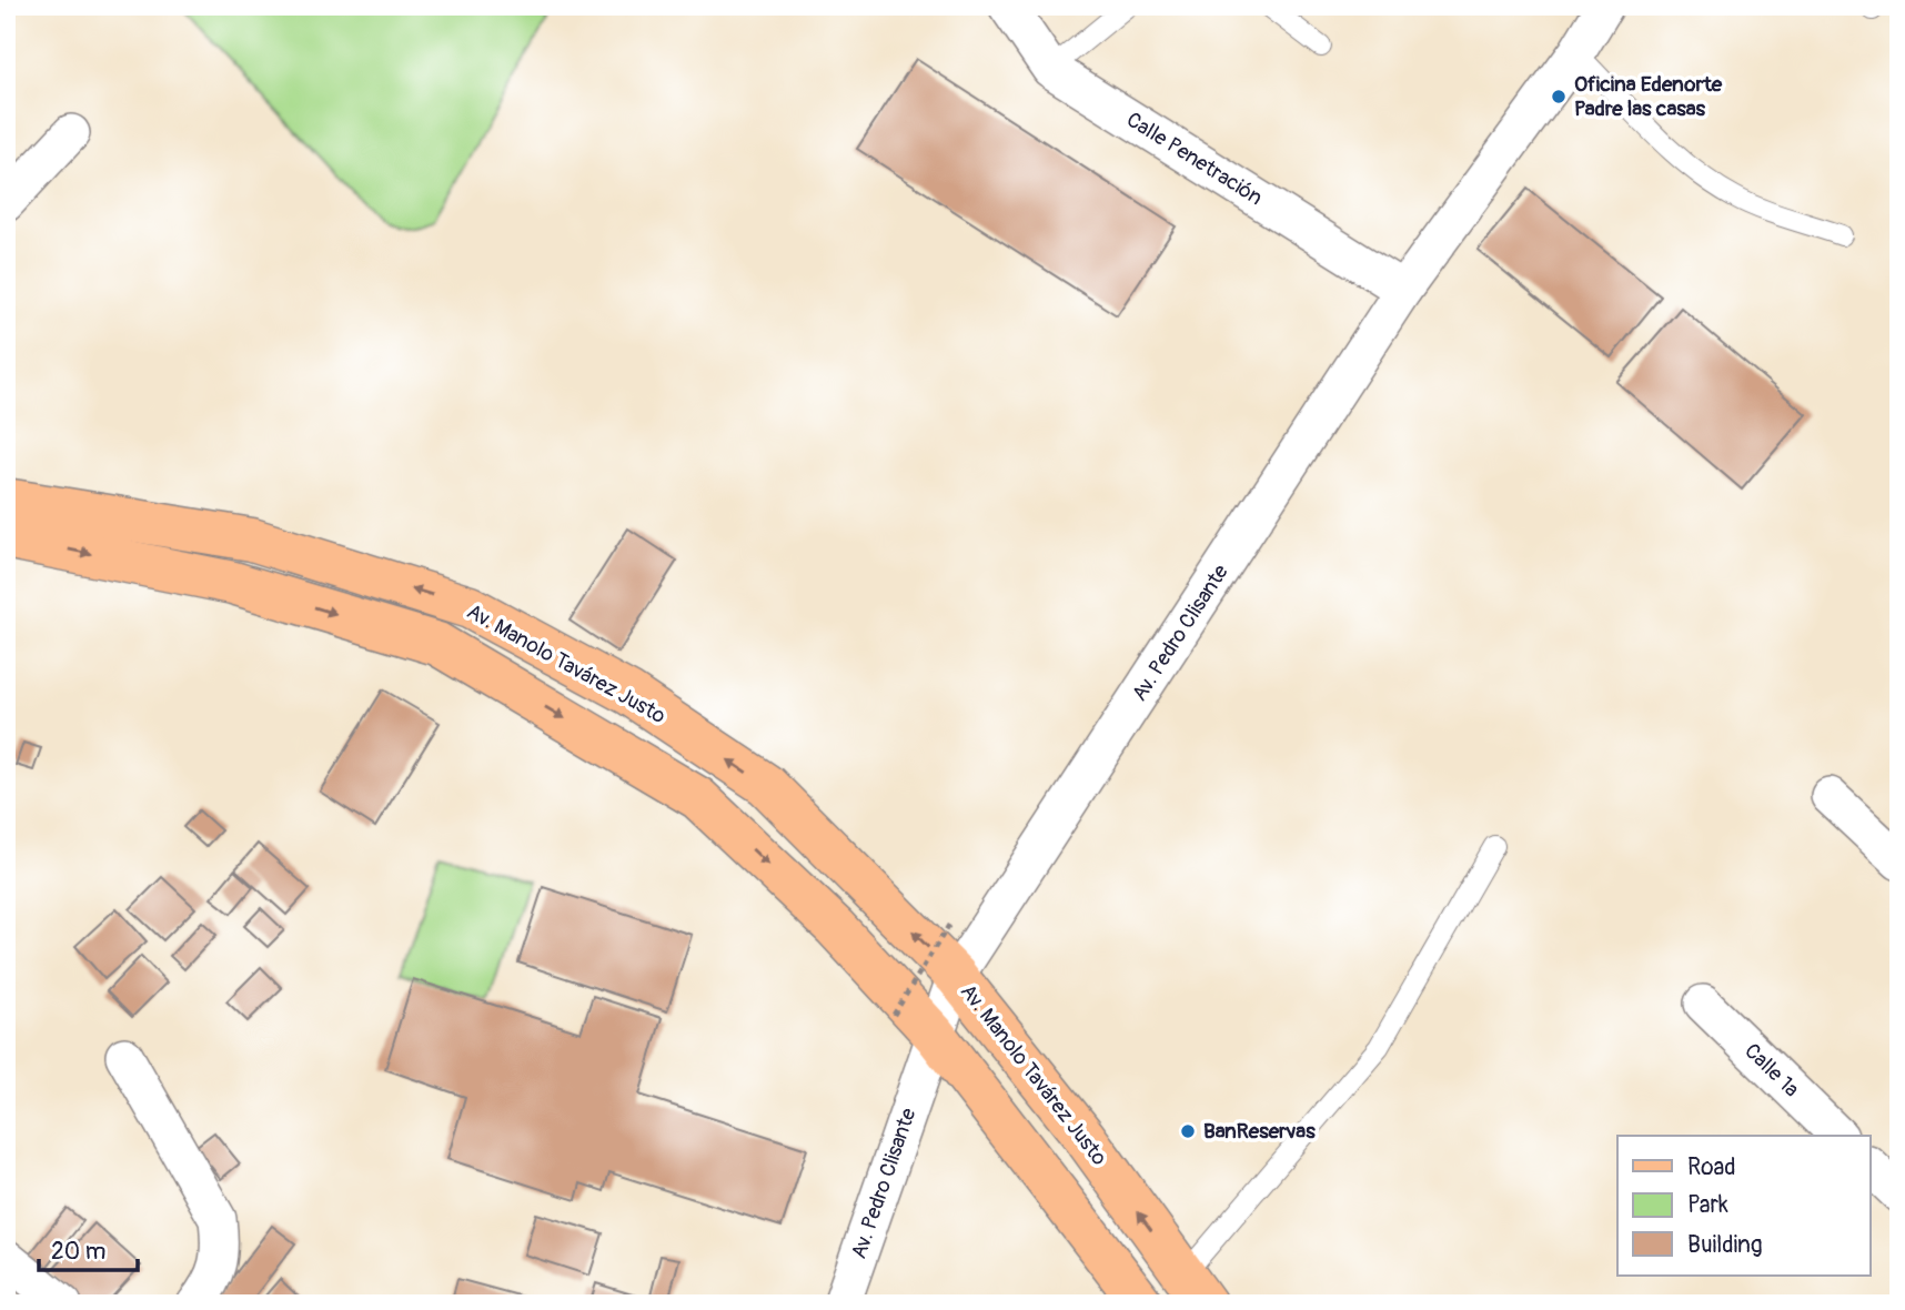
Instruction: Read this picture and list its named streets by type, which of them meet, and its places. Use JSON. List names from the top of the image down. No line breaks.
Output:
{"streets":{"main road":["Av. Manolo Tavárez Justo"],"street":["Calle Penetración","Av. Pedro Clisante","Calle 1ª"]},"crossings":[["Calle Penetración","Av. Pedro Clisante"],["Av. Pedro Clisante","Av. Manolo Tavárez Justo"]],"places":["Oficina Edenorte Padre las casas","BanReservas"],"legend":["Road","Park","Building"],"scale_bar":"20 m"}
